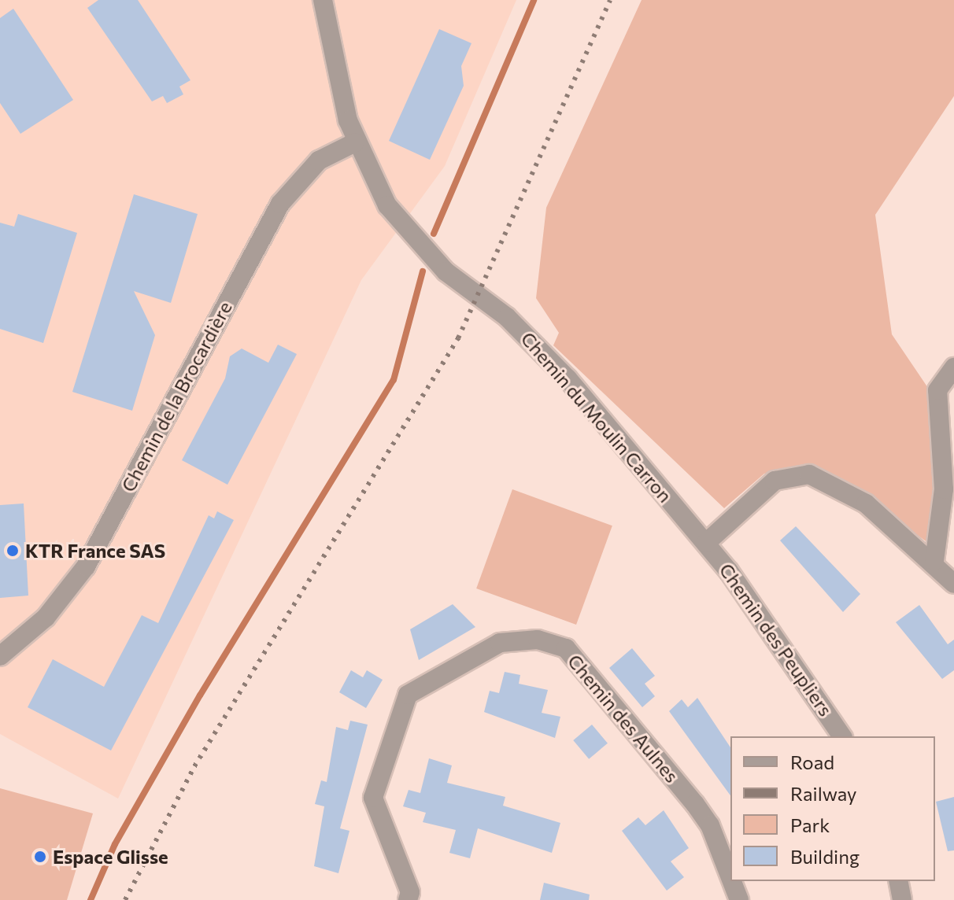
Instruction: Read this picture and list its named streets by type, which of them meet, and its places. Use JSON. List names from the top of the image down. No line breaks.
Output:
{"streets":{"street":["Chemin de la Brocardière","Chemin du Moulin Carron","Chemin des Peupliers","Chemin des Aulnes"]},"crossings":[["Chemin de la Brocardière","Chemin du Moulin Carron"],["Chemin du Moulin Carron","Chemin des Peupliers"]],"places":["KTR France SAS","Espace Glisse"],"legend":["Road","Railway","Park","Building"]}
